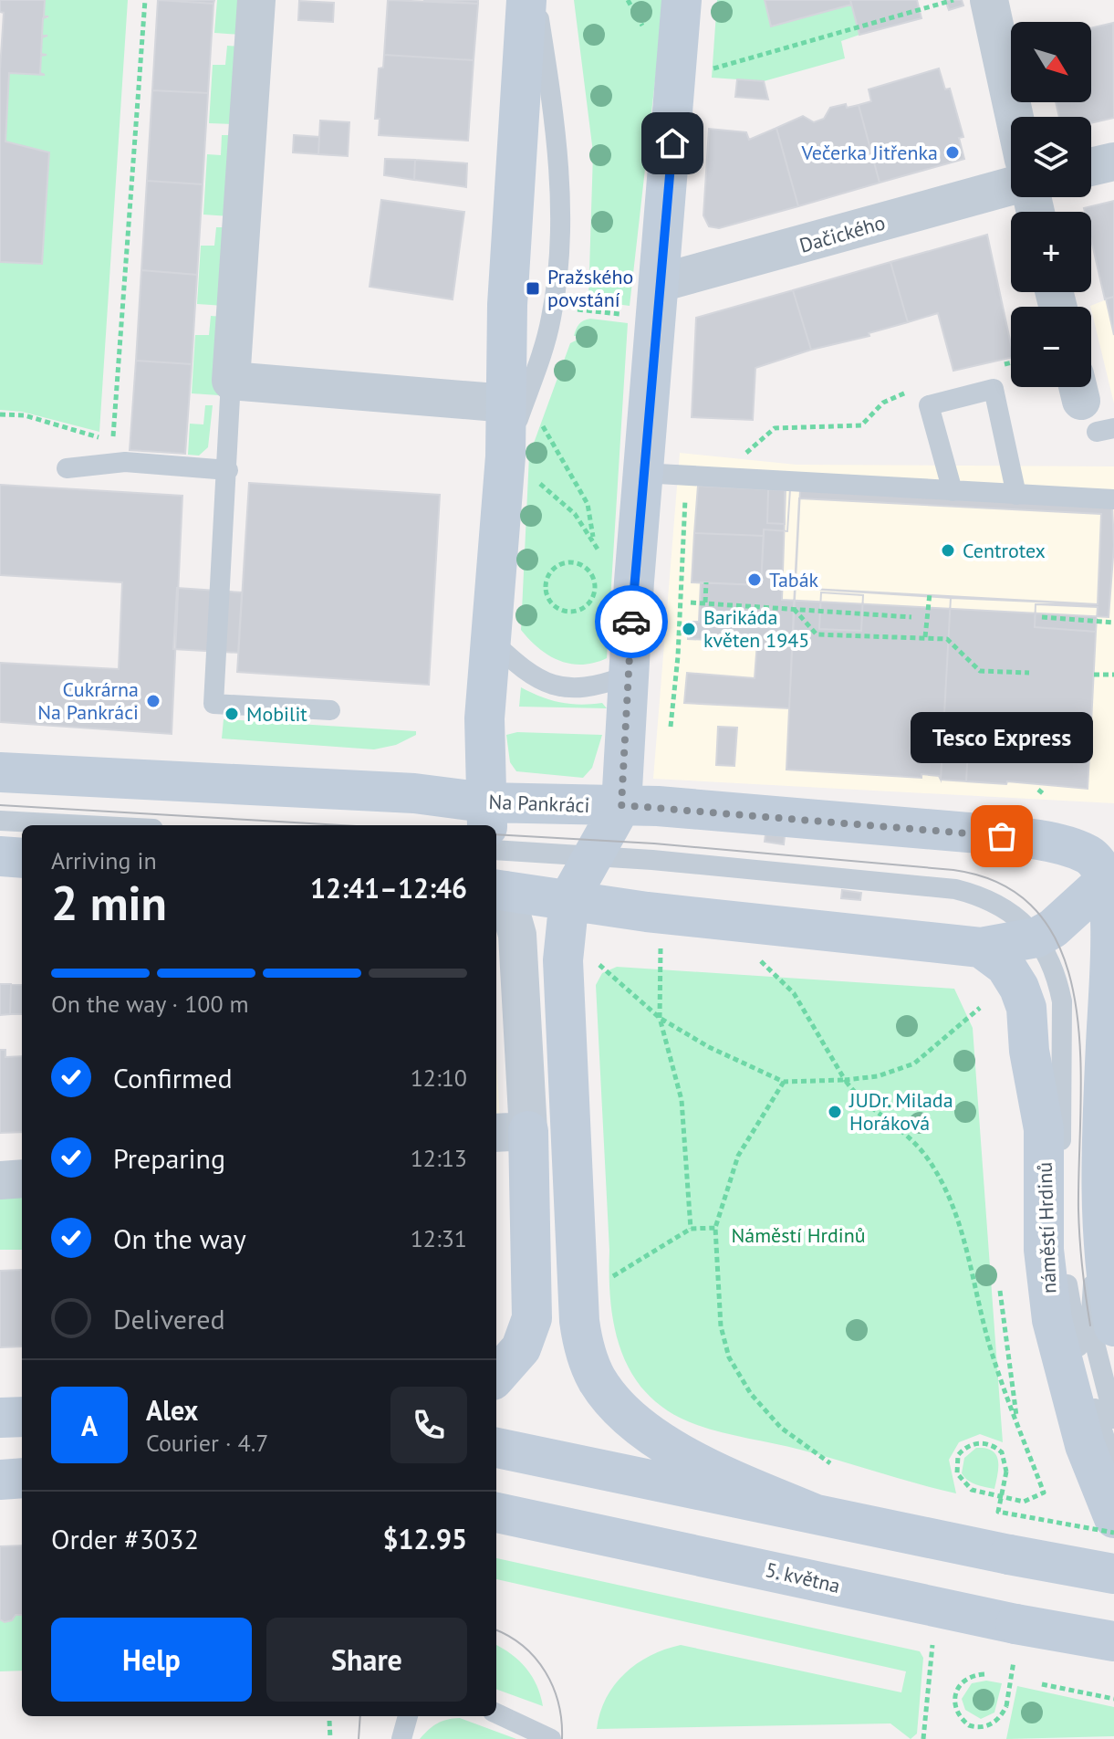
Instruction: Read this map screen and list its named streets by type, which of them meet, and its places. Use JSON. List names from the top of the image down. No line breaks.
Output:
{"streets":{"street":["Dačického","Na Pankráci","náměstí Hrdinů","5. května"]},"parks":["Náměstí Hrdinů"],"places":{"other":["Večerka Jitřenka","Centrotex","Tabák","Barikáda květen 1945","Cukrárna Na Pankráci","Mobilit","Tesco Express","JUDr. Milada Horáková"],"transit":["Pražského povstání"]},"north":"bottom right","page":{"map_buttons":["+","−"],"bubble":"Tesco Express","heading":["2 min","Arriving in","12:41–12:46"],"panel":["Alex","Courier · 4.7","Order #3032","$12.95"],"bar":"On the way · 100 m","list":[["Confirmed","12:10"],["Preparing","12:13"],["On the way","12:31"],"Delivered"],"round":"A","buttons":["Help","Share"]}}
